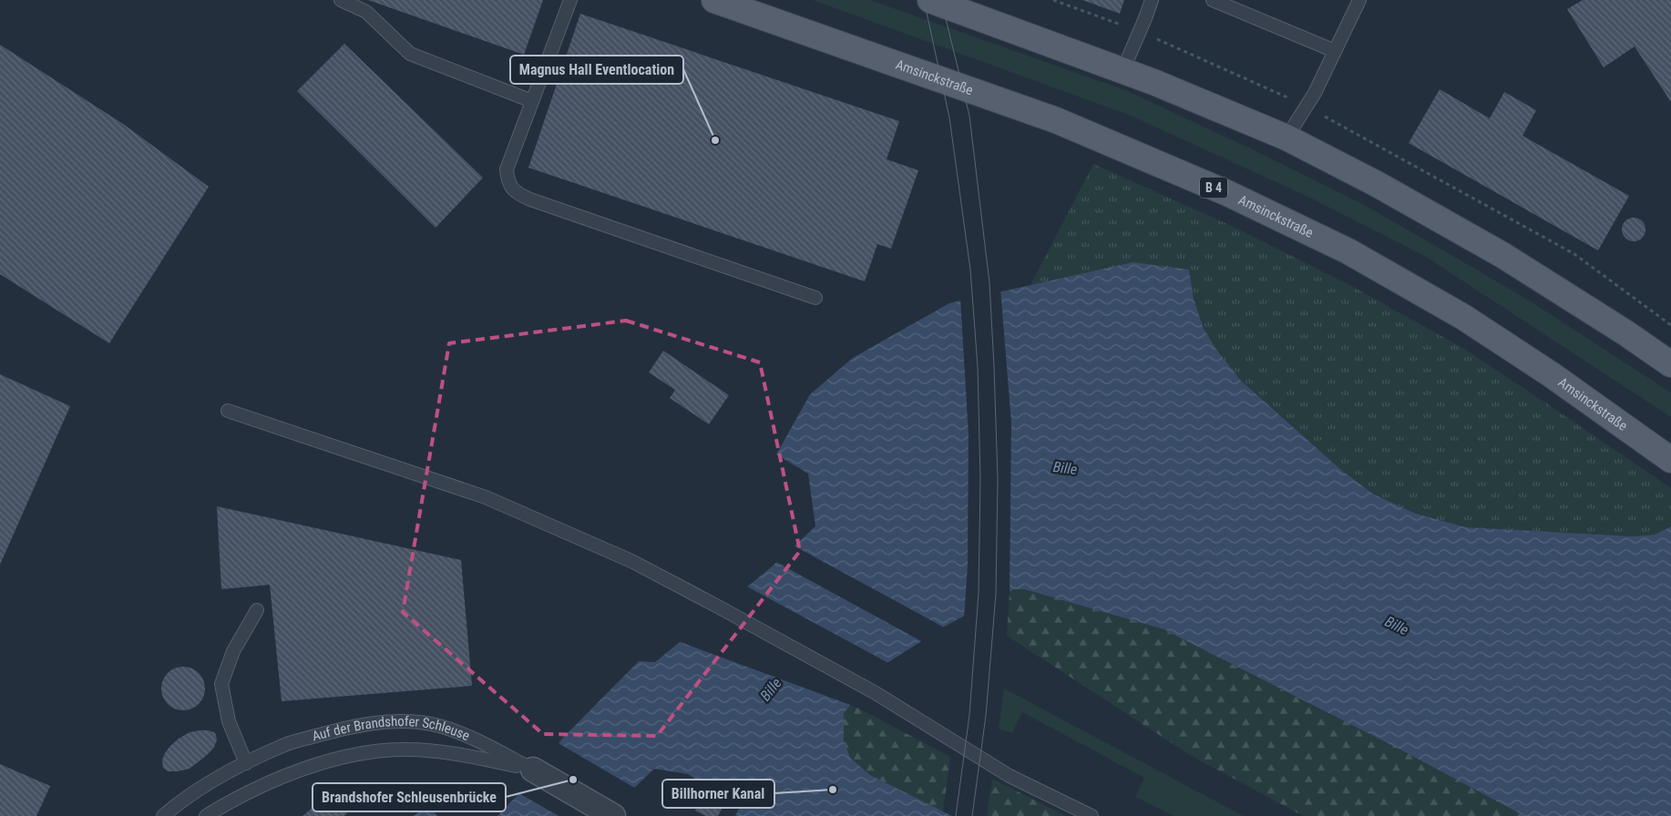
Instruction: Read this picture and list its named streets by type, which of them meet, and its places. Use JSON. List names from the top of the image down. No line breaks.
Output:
{"streets":{"main road":["Amsinckstraße","B 4"],"street":["Auf der Brandshofer Schleuse"]},"water":["Bille"],"places":["Magnus Hall Eventlocation","Brandshofer Schleusenbrücke","Billhorner Kanal"]}
